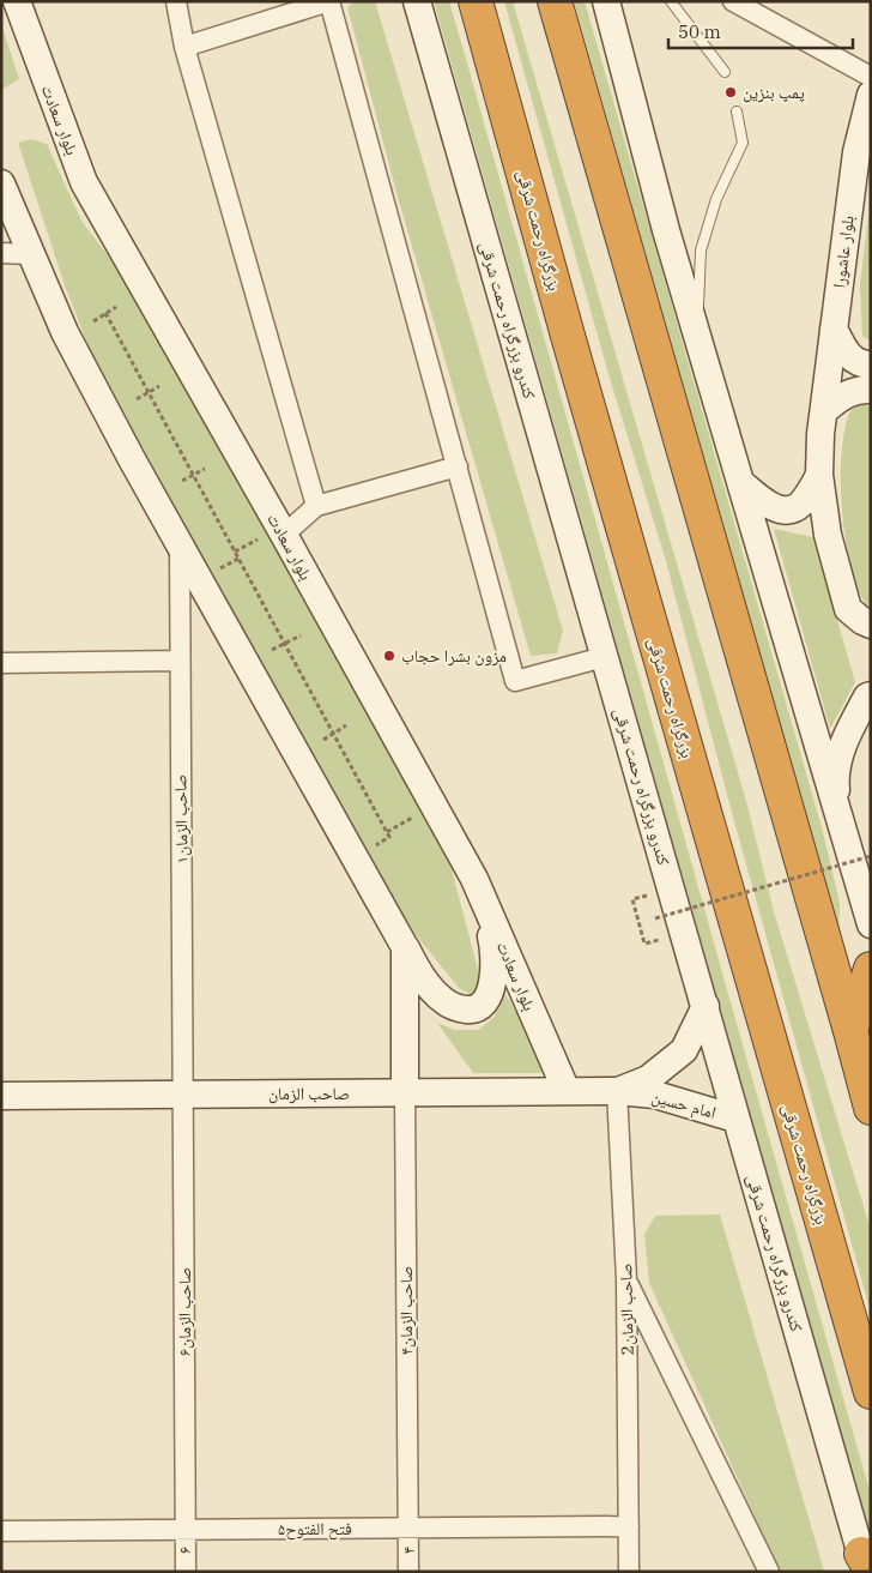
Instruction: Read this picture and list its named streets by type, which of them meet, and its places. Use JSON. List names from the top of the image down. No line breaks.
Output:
{"streets":{"highway":["بزرگراه رحمت شرقی"],"street":["بلوار سعادت","بلوار عاشورا","کندرو بزرگراه رحمت شرقی","صاحب الزمان۱","صاحب الزمان","امام حسین","2صاحب الزمان","صاحب الزمان۴","صاحب الزمان۶","فتح الفتوح۵","۶","۴"]},"crossings":[["بلوار سعادت","صاحب الزمان"],["کندرو بزرگراه رحمت شرقی","امام حسین"],["صاحب الزمان۱","صاحب الزمان"],["صاحب الزمان۱","صاحب الزمان۶"],["صاحب الزمان","امام حسین"],["صاحب الزمان","2صاحب الزمان"],["صاحب الزمان","صاحب الزمان۴"],["صاحب الزمان","صاحب الزمان۶"],["امام حسین","2صاحب الزمان"],["2صاحب الزمان","فتح الفتوح۵"],["صاحب الزمان۴","فتح الفتوح۵"],["صاحب الزمان۴","۴"],["صاحب الزمان۶","فتح الفتوح۵"],["صاحب الزمان۶","۶"],["فتح الفتوح۵","۶"],["فتح الفتوح۵","۴"]],"places":["پمپ بنزین","مزون بشرا حجاب"],"scale_bar":"50 m"}
